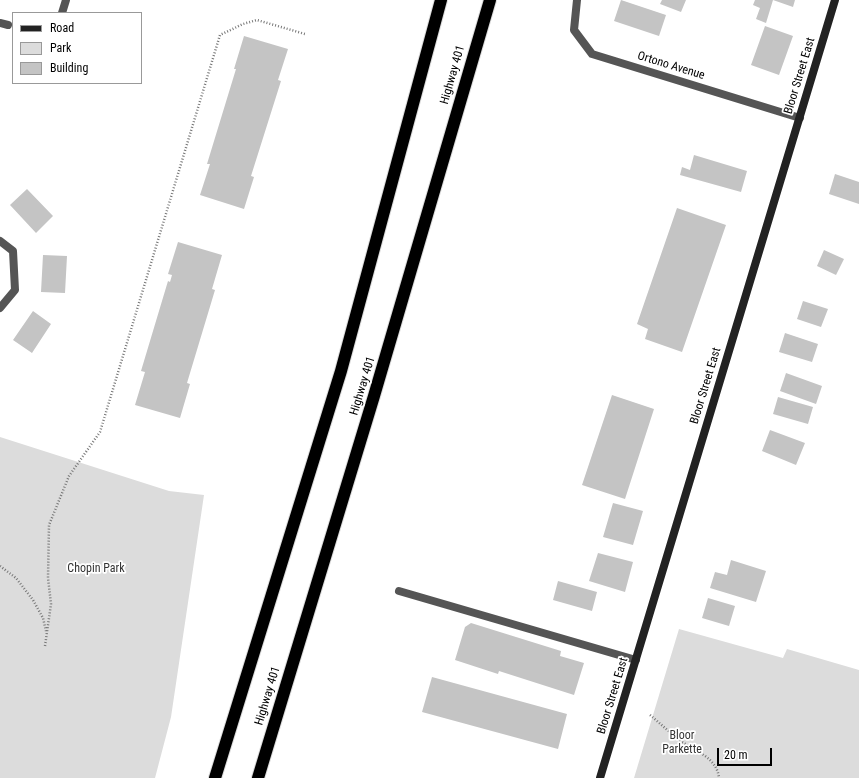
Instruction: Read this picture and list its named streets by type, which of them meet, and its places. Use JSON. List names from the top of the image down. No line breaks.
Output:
{"streets":{"highway":["Highway 401"],"main road":["Bloor Street East"],"street":["Ortono Avenue"]},"crossings":[["Ortono Avenue","Bloor Street East"]],"parks":["Chopin Park","Bloor Parkette"],"legend":["Road","Park","Building"],"scale_bar":"20 m"}
